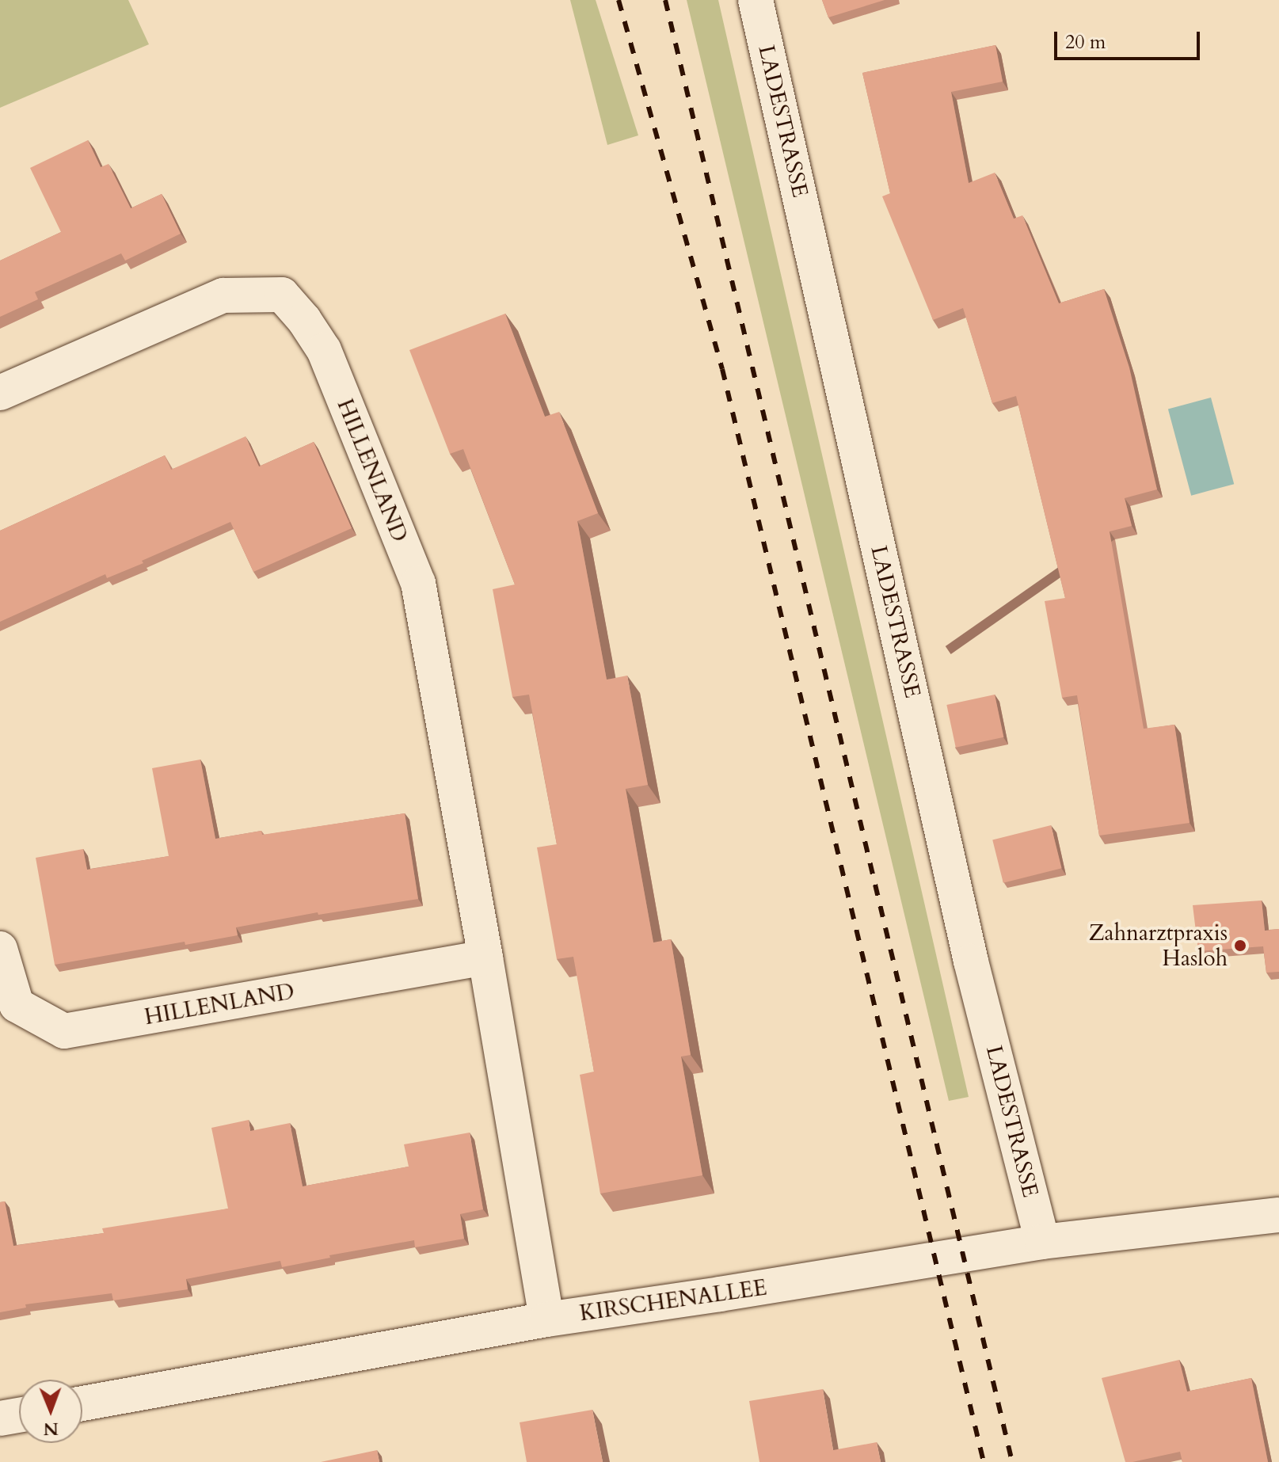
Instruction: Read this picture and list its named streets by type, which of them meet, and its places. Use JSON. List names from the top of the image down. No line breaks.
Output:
{"streets":{"street":["LADESTRASSE","HILLENLAND","KIRSCHENALLEE"]},"crossings":[["LADESTRASSE","KIRSCHENALLEE"],["HILLENLAND","KIRSCHENALLEE"]],"places":["Zahnarztpraxis Hasloh"],"scale_bar":"20 m","north":"bottom"}
